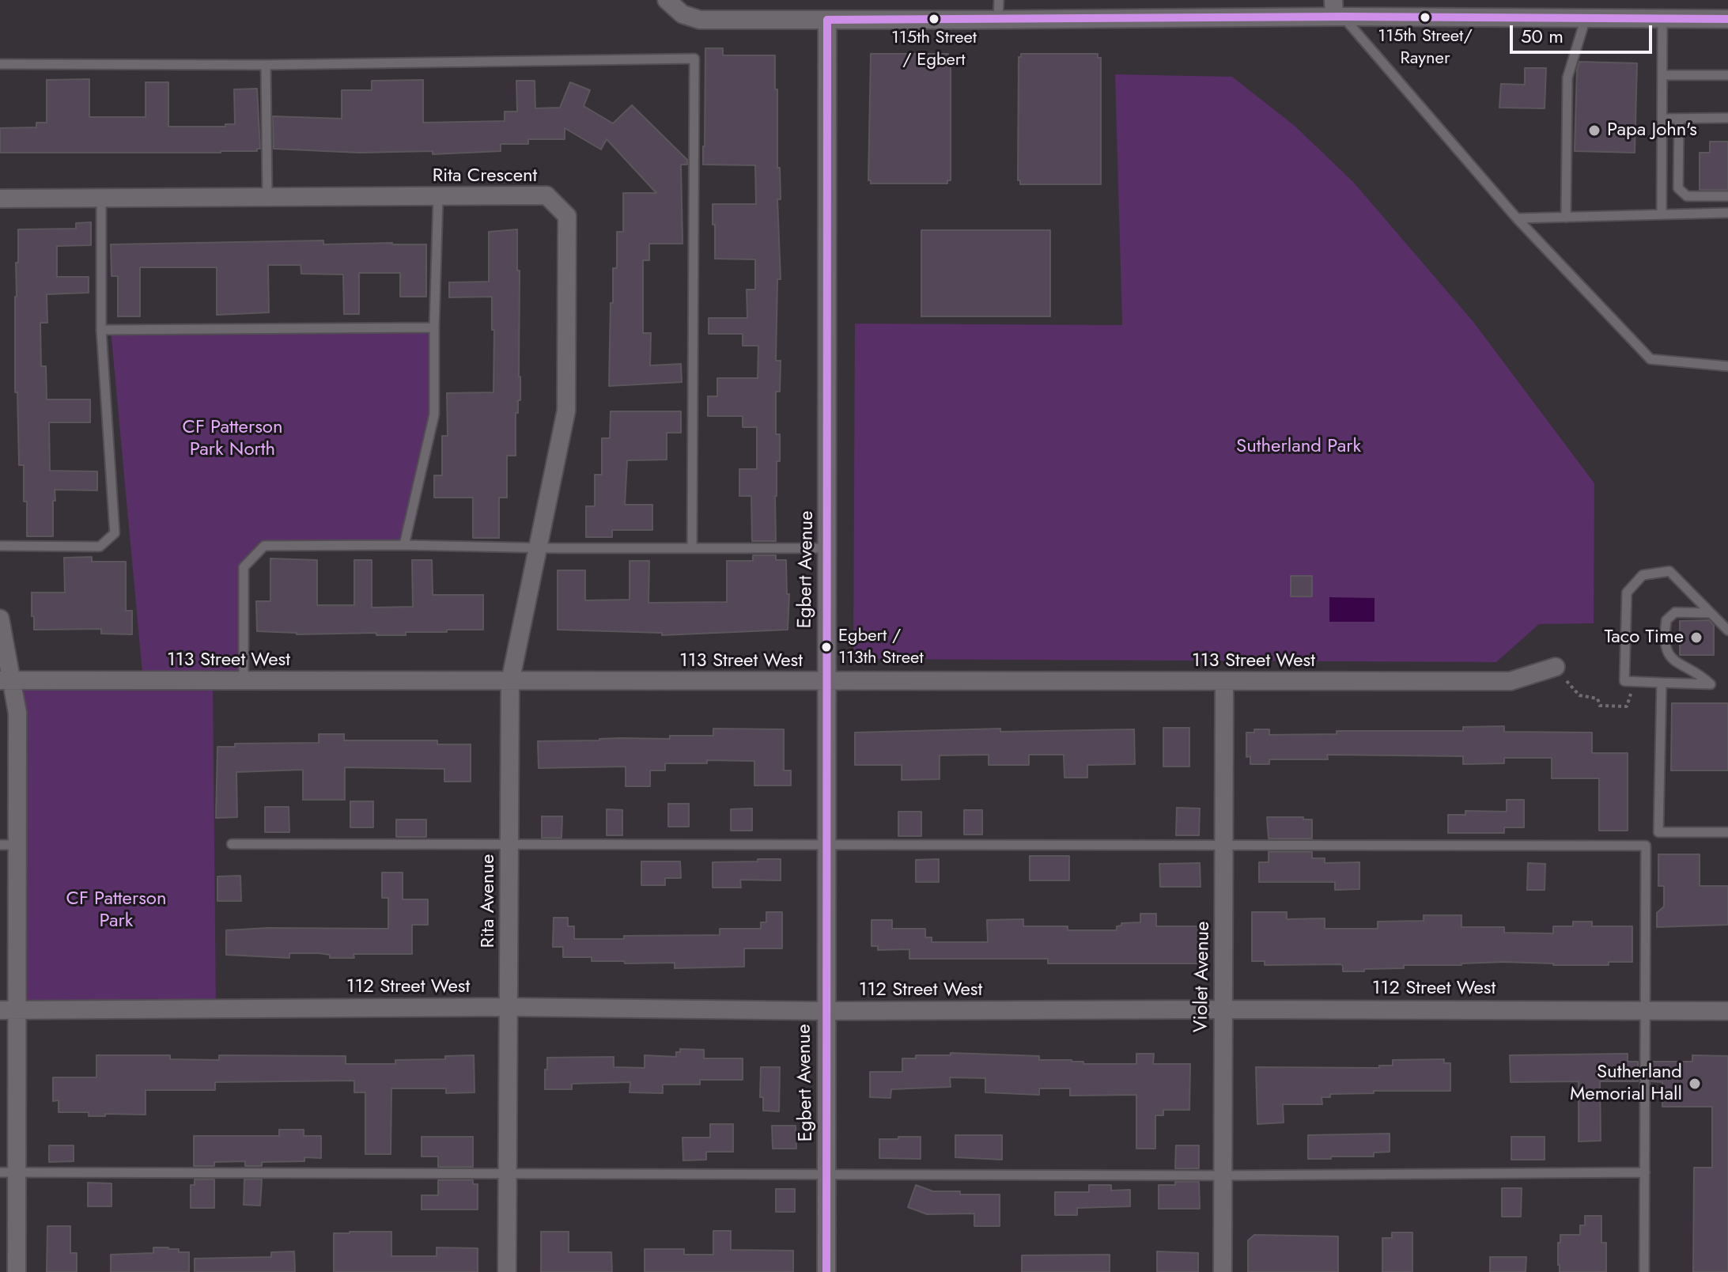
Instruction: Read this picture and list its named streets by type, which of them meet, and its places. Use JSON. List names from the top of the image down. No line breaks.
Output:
{"streets":{"street":["Rita Crescent","Egbert Avenue","113 Street West","Rita Avenue","Violet Avenue","112 Street West"]},"crossings":[["Rita Crescent","113 Street West"],["Rita Crescent","Rita Avenue"],["Egbert Avenue","113 Street West"],["Egbert Avenue","112 Street West"],["113 Street West","Rita Avenue"],["113 Street West","Violet Avenue"],["Rita Avenue","112 Street West"],["Violet Avenue","112 Street West"]],"parks":["CF Patterson Park North","Sutherland Park","CF Patterson Park"],"places":["115th Street/ Rayner","115th Street / Egbert","Papa John's","Taco Time","Egbert / 113th Street","Sutherland Memorial Hall"],"scale_bar":"50 m"}
